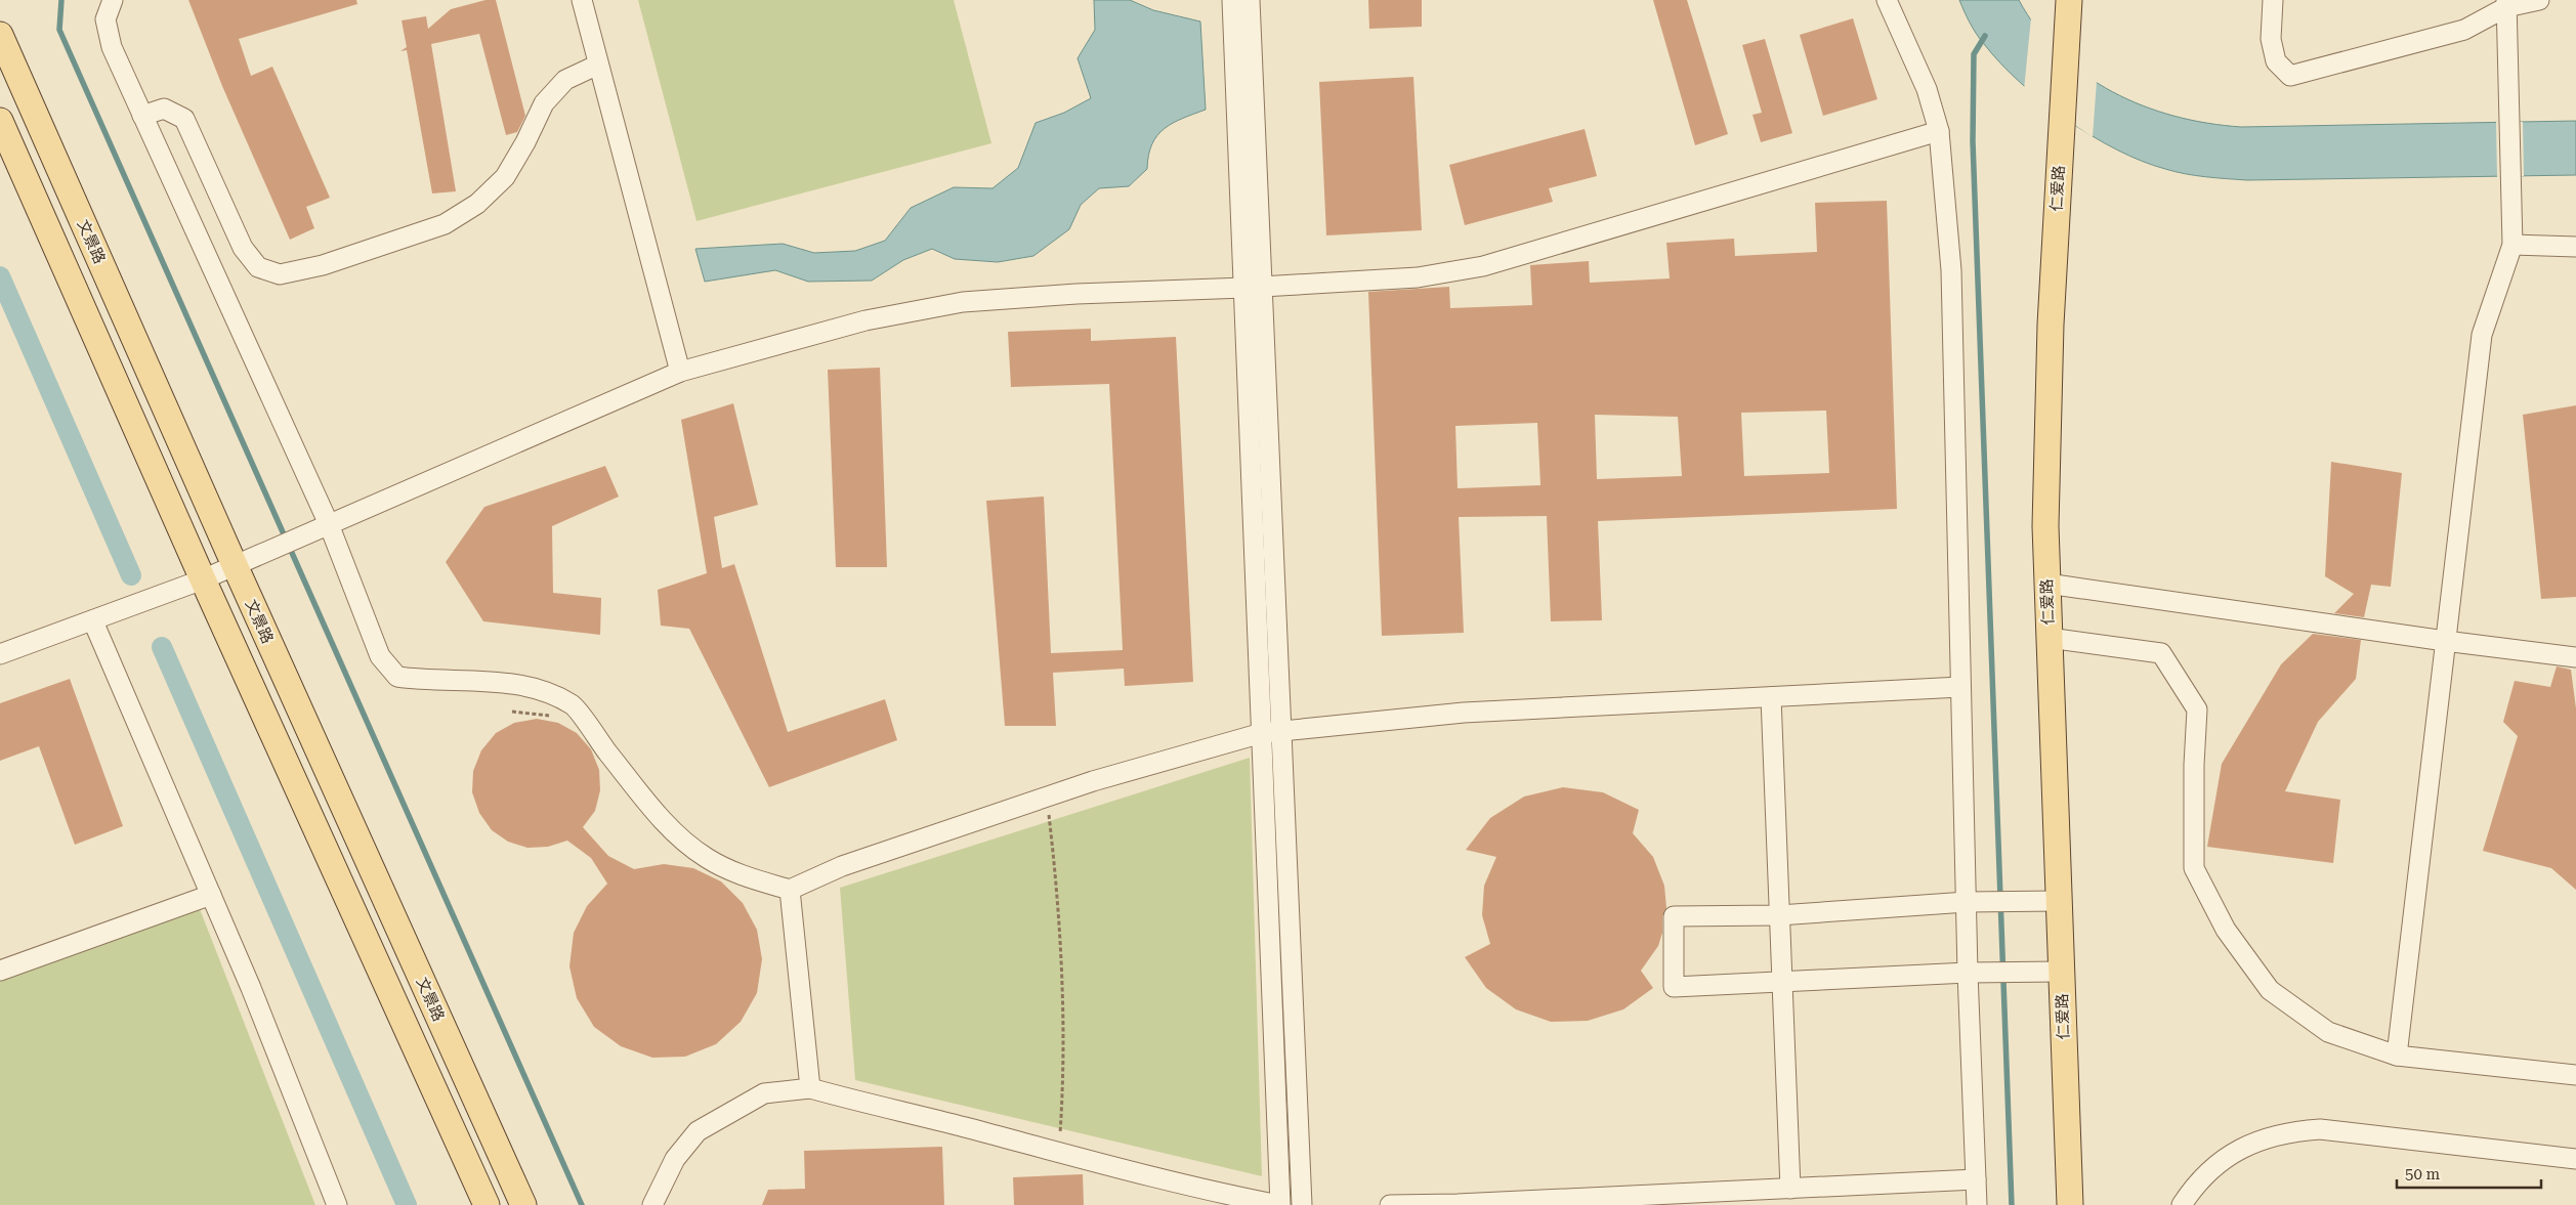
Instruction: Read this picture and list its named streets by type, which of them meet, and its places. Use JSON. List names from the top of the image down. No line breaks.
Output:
{"streets":{"main road":["仁爱路","文景路"]},"scale_bar":"50 m"}
